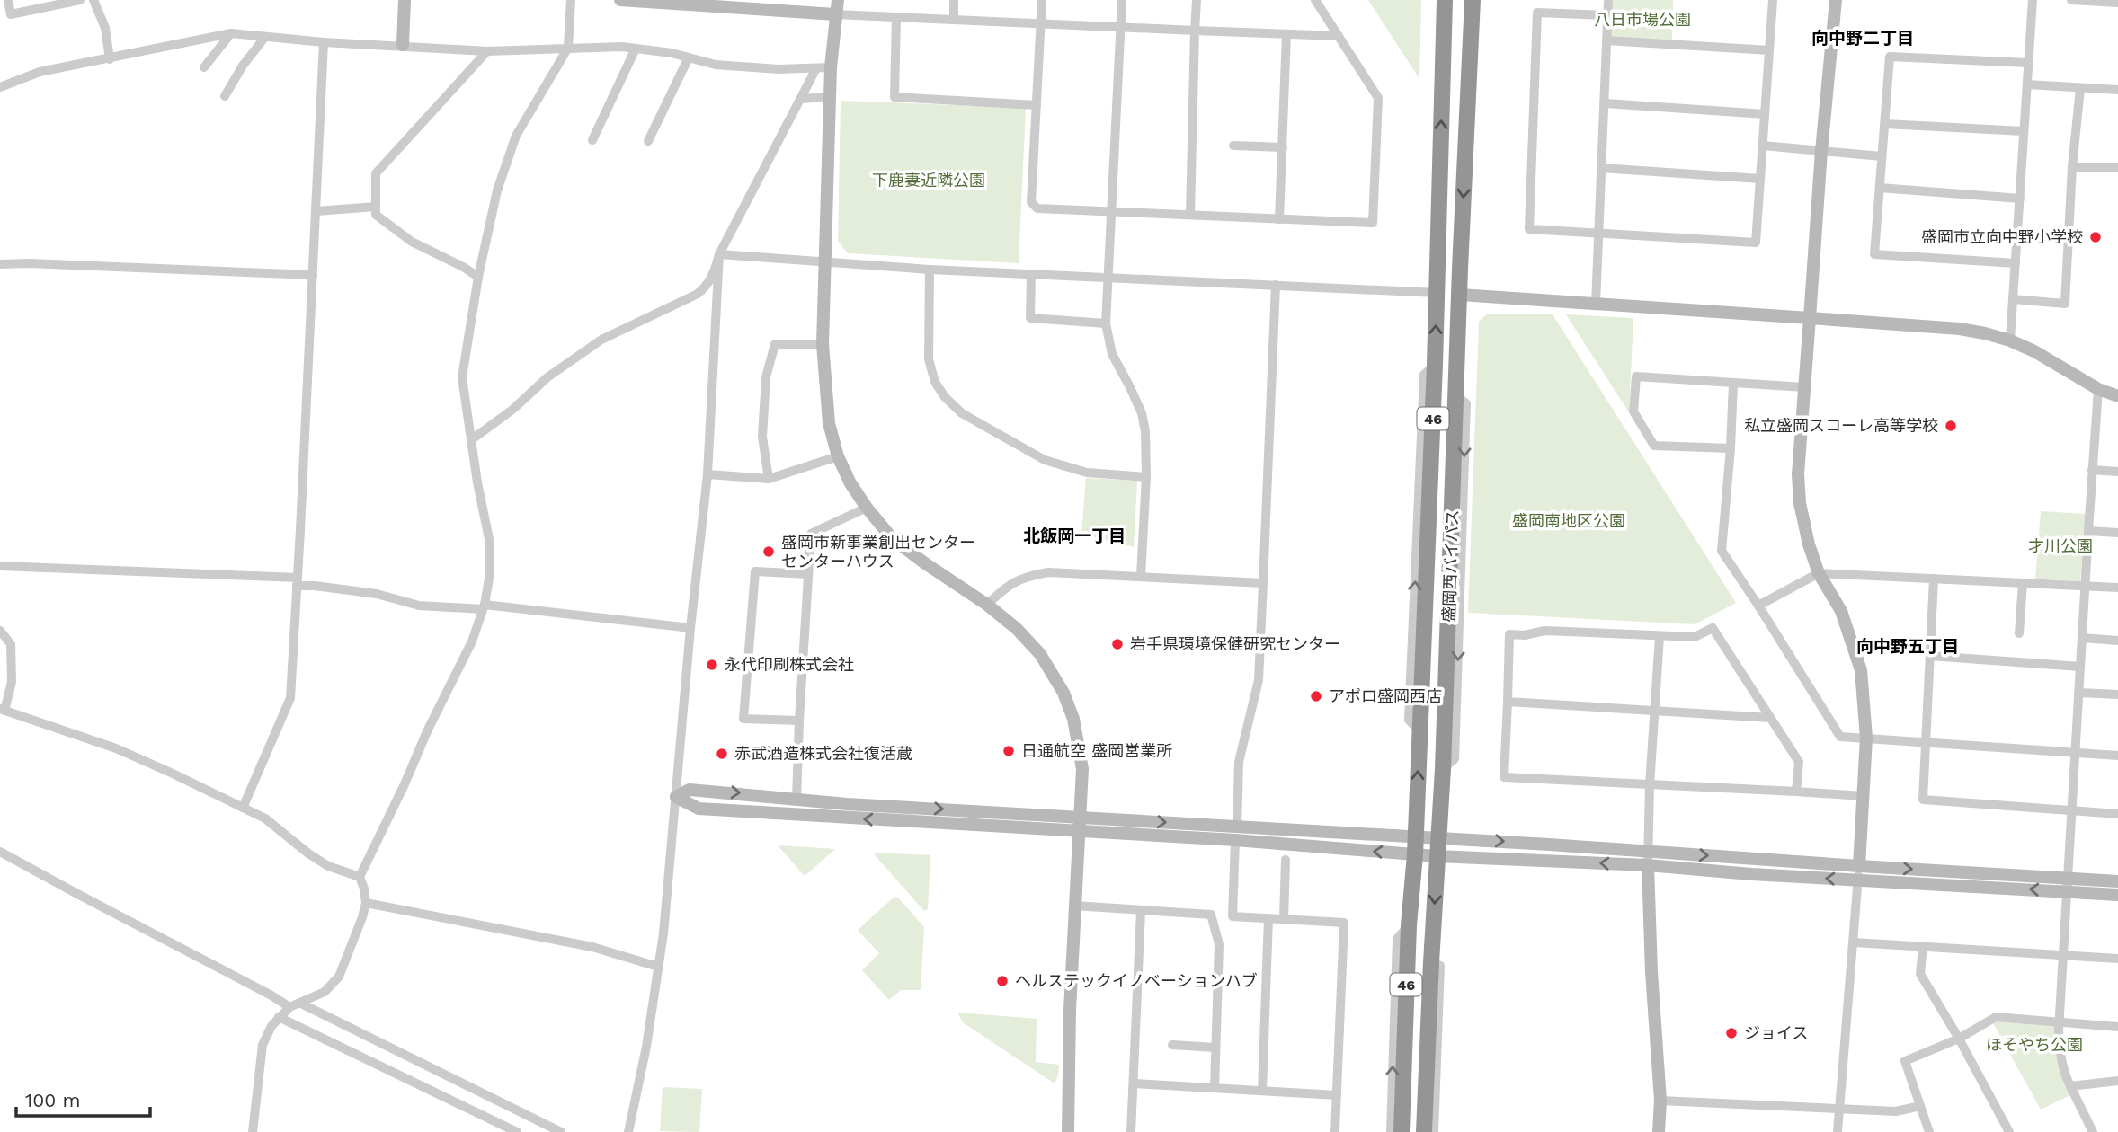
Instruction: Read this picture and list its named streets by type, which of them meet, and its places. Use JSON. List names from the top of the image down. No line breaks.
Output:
{"streets":{"highway":["46","盛岡西バイパス"]},"districts":["向中野二丁目","北飯岡一丁目","向中野五丁目"],"parks":["八日市場公園","下鹿妻近隣公園","盛岡南地区公園","才川公園","ほそやち公園"],"places":["盛岡市立向中野小学校","私立盛岡スコーレ高等学校","盛岡市新事業創出センター センターハウス","岩手県環境保健研究センター","永代印刷株式会社","アポロ盛岡西店","日通航空 盛岡営業所","赤武酒造株式会社復活蔵","ヘルステックイノベーションハブ","ジョイス"],"scale_bar":"100 m"}
